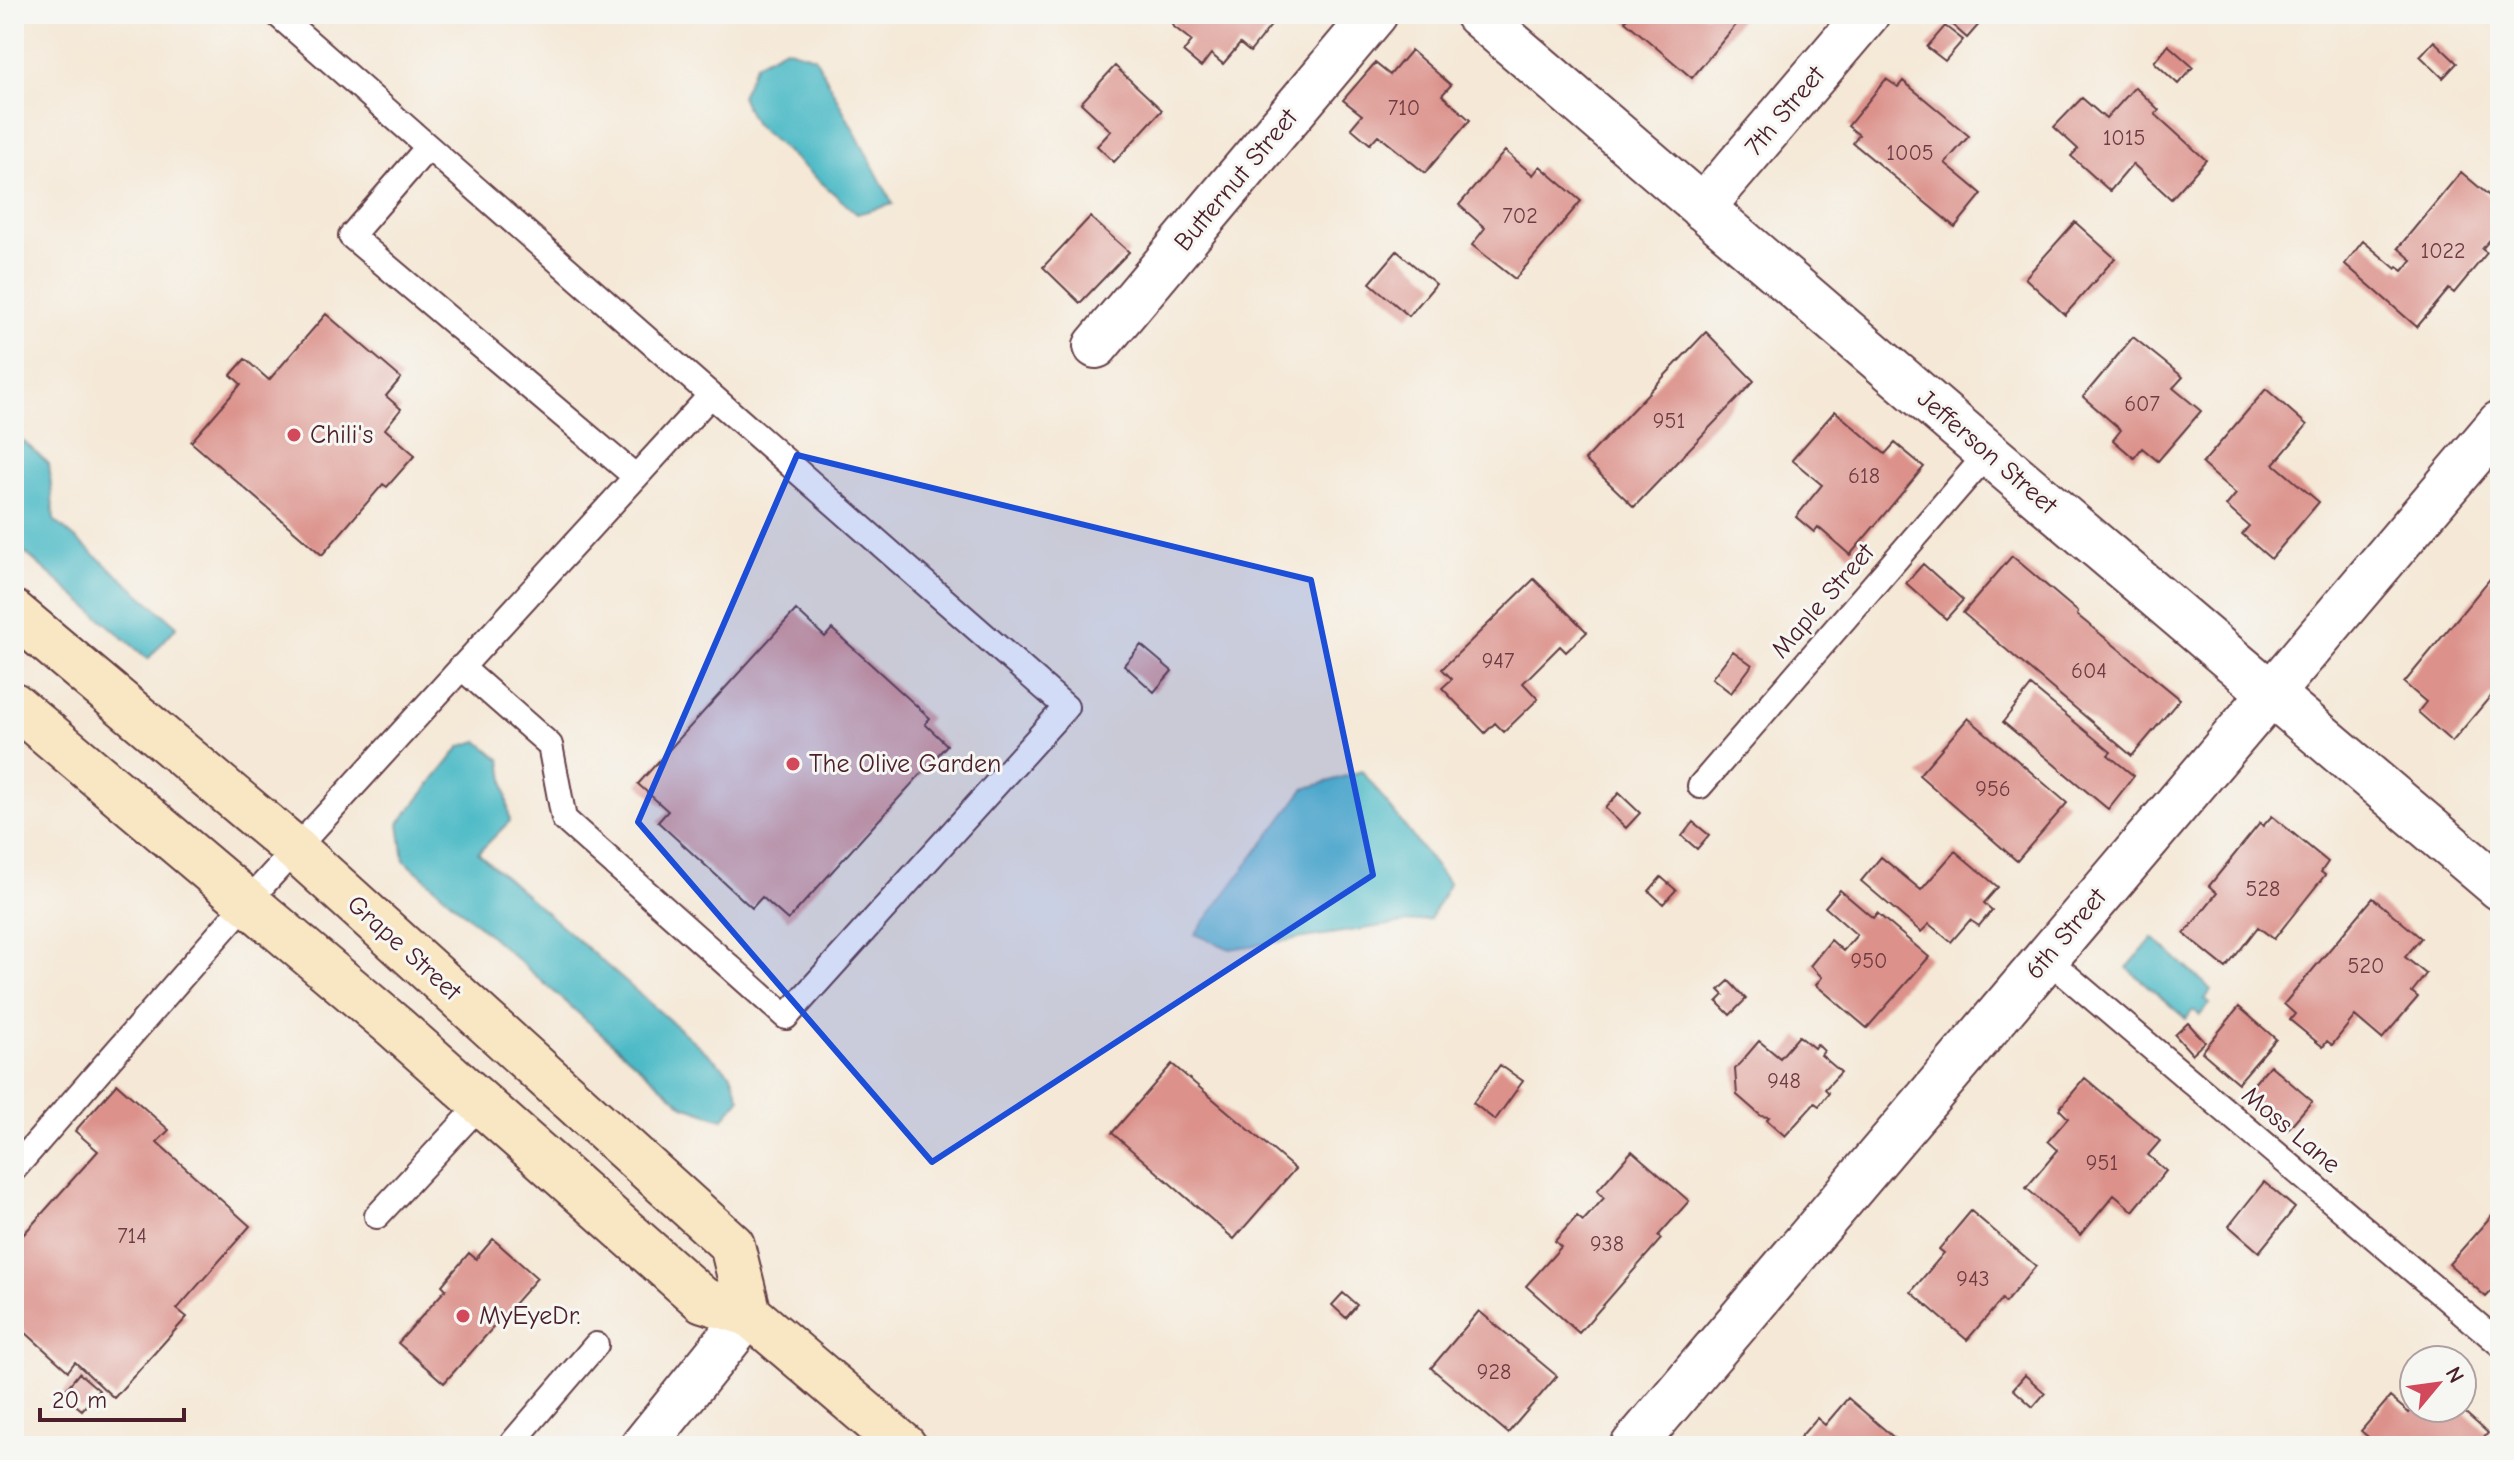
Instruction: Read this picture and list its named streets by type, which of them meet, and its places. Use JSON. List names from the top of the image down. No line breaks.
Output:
{"streets":{"main road":["Grape Street"],"street":["7th Street","Butternut Street","Jefferson Street","6th Street"],"lane":["Maple Street","Moss Lane"]},"crossings":[["7th Street","Jefferson Street"],["Jefferson Street","Maple Street"],["Jefferson Street","6th Street"],["6th Street","Moss Lane"]],"places":["Chili's","The Olive Garden","MyEyeDr."],"house_numbers":["710","1015","1005","702","1022","607","951","618","947","604","956","528","950","520","948","951","714","938","943","928"],"scale_bar":"20 m","north":"top right"}
